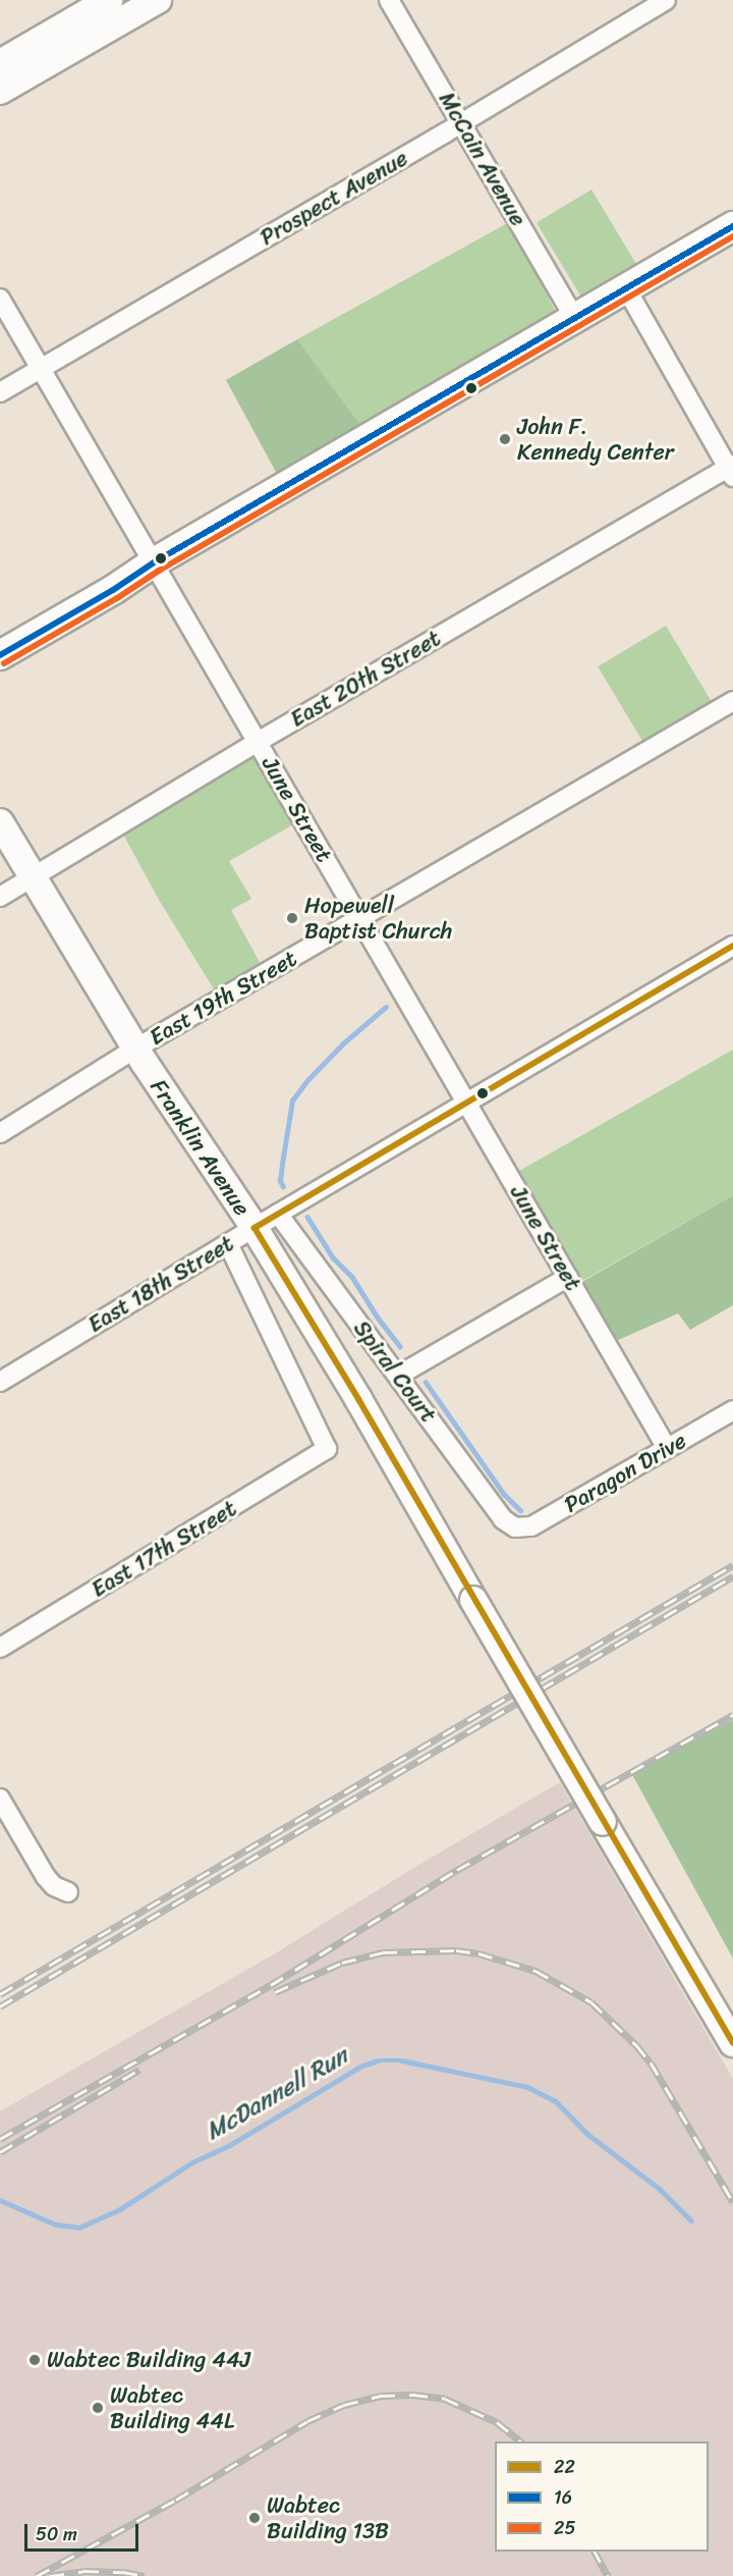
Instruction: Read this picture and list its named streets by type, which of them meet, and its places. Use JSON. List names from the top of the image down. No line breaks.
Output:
{"streets":{"street":["McCain Avenue","Prospect Avenue","East 20th Street","June Street","East 19th Street","Franklin Avenue","East 18th Street","Spiral Court","Paragon Drive","East 17th Street"]},"crossings":[["McCain Avenue","Prospect Avenue"],["Prospect Avenue","June Street"],["East 20th Street","June Street"],["East 20th Street","Franklin Avenue"],["June Street","East 19th Street"],["June Street","East 18th Street"],["June Street","Paragon Drive"],["East 19th Street","Franklin Avenue"],["Franklin Avenue","East 18th Street"],["East 18th Street","Spiral Court"],["East 18th Street","East 17th Street"],["Spiral Court","Paragon Drive"]],"water":["McDannell Run"],"places":["John F. Kennedy Center","Hopewell Baptist Church","Wabtec Building 44J","Wabtec Building 44L","Wabtec Building 13B"],"lines":["transit line 16","transit line 25","transit line 22"],"legend":["22","16","25"],"scale_bar":"50 m"}
